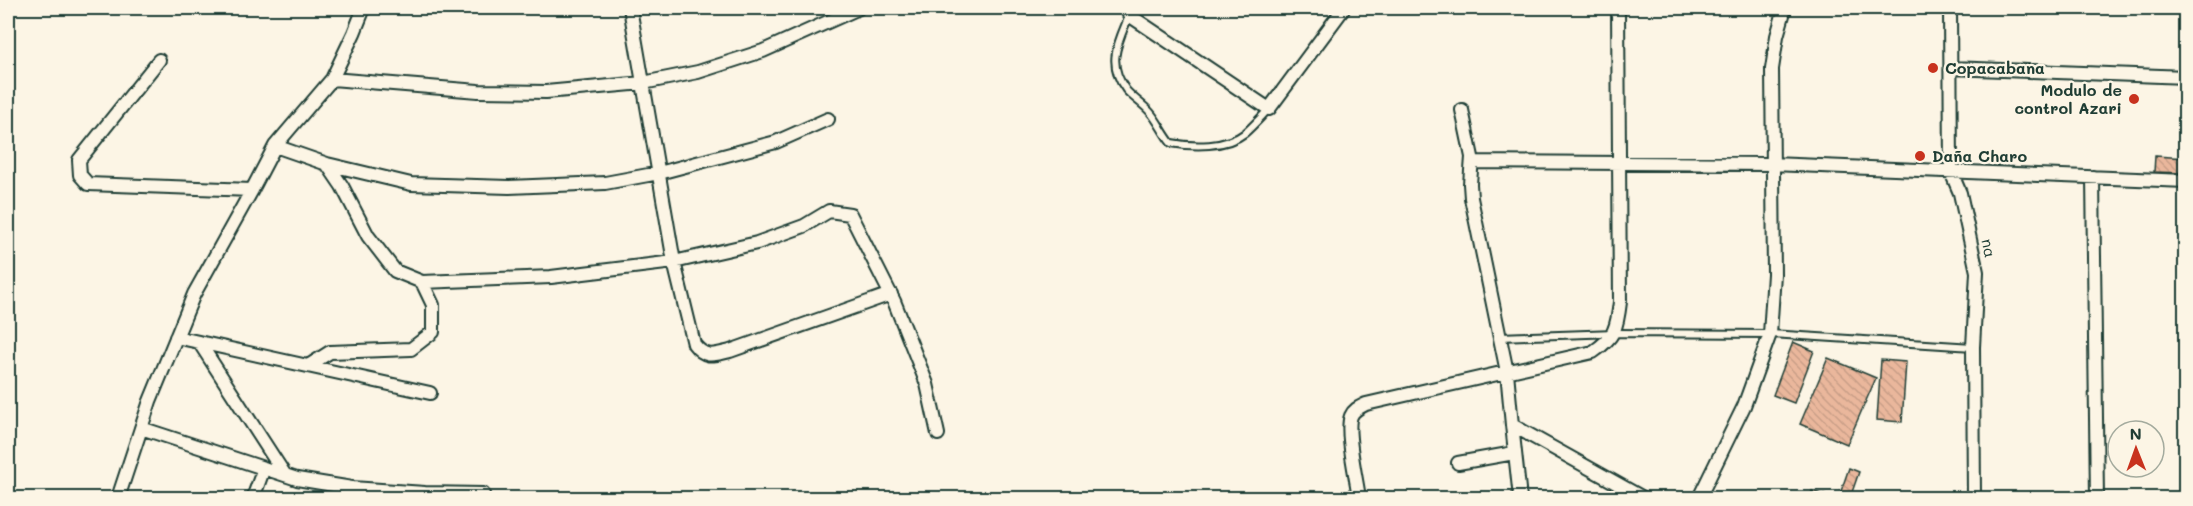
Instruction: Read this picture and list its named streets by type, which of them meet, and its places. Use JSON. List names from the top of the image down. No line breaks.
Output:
{"streets":{"street":["na"]},"places":["Copacabana","Modulo de control Azari","Daña Charo"],"north":"top"}
